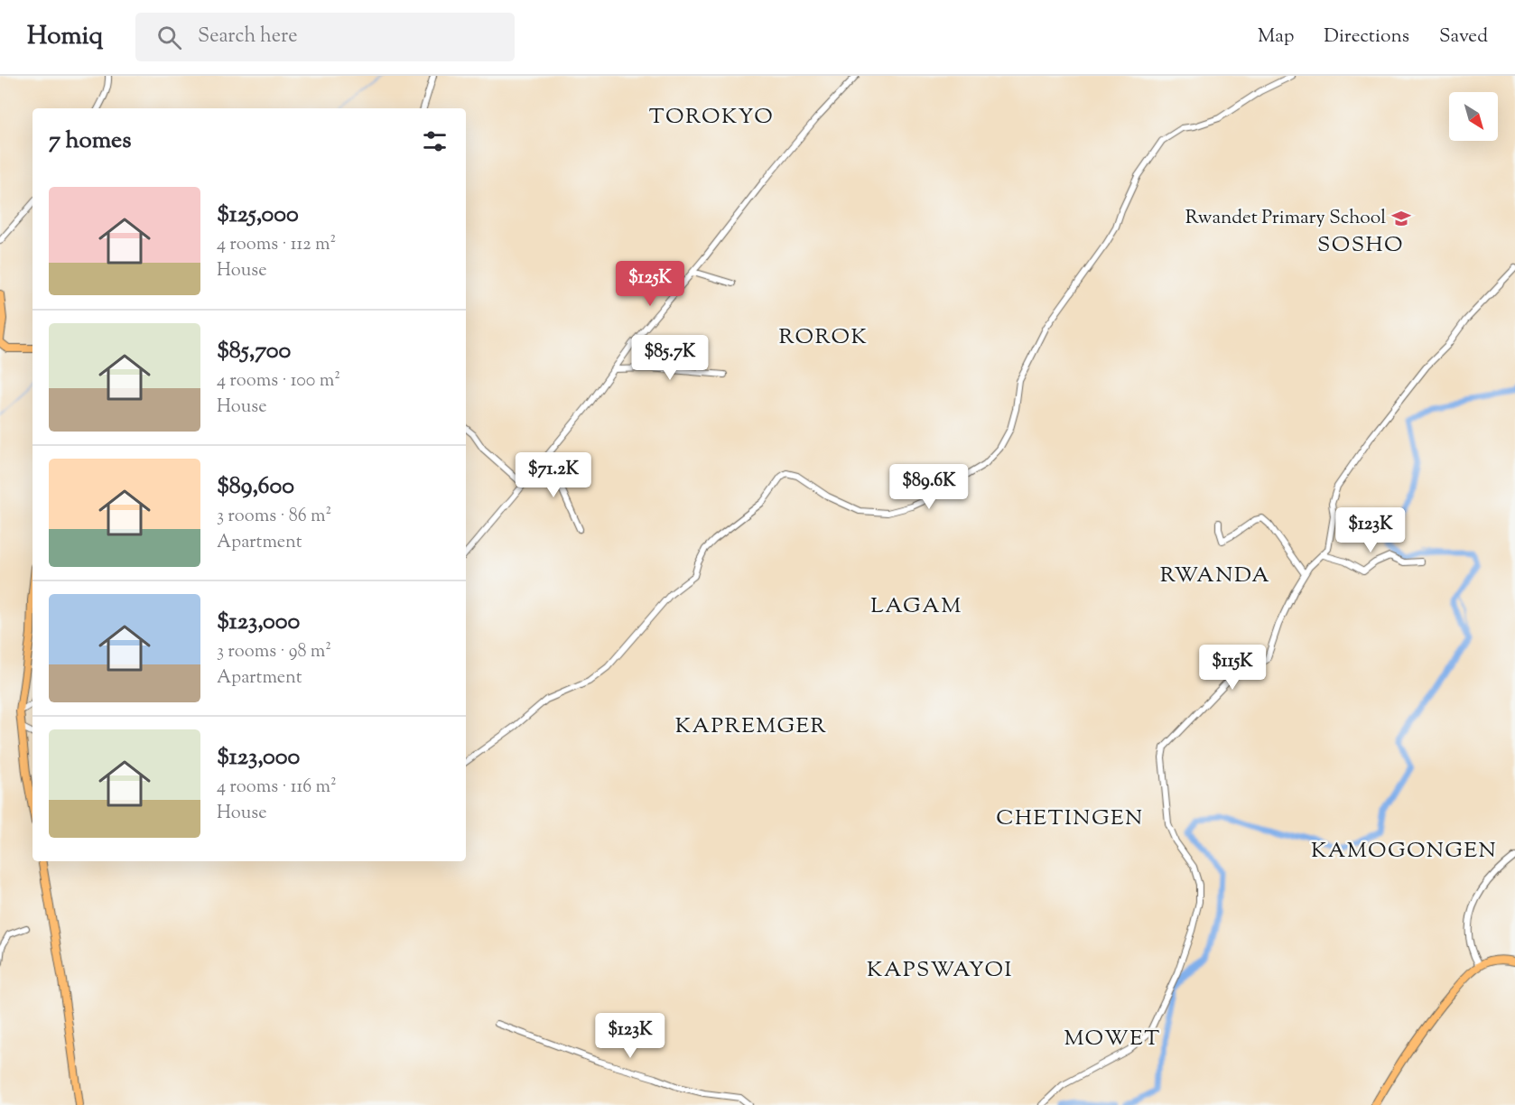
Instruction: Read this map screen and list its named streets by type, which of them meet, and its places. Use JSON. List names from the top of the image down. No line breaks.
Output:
{"districts":["TOROKYO","SOSHO","ROROK","RWANDA","LAGAM","KAPREMGER","CHETINGEN","KAMOGONGEN","KAPSWAYOI","MOWET"],"places":{"school or university":["Rwandet Primary School"]},"north":"bottom right","page":{"header":"Homiq","search":"Search here","nav":["Map","Directions","Saved"],"heading":"7 homes","list":[{"name":"$125,000","note":"4 rooms · 112 m² · House"},{"name":"$85,700","note":"4 rooms · 100 m² · House"},{"name":"$89,600","note":"3 rooms · 86 m² · Apartment"},{"name":"$123,000","note":"3 rooms · 98 m² · Apartment"},{"name":"$123,000","note":"4 rooms · 116 m² · House"}],"price":["$125K","$85.7K","$71.2K","$89.6K","$123K","$115K","$123K"]}}
